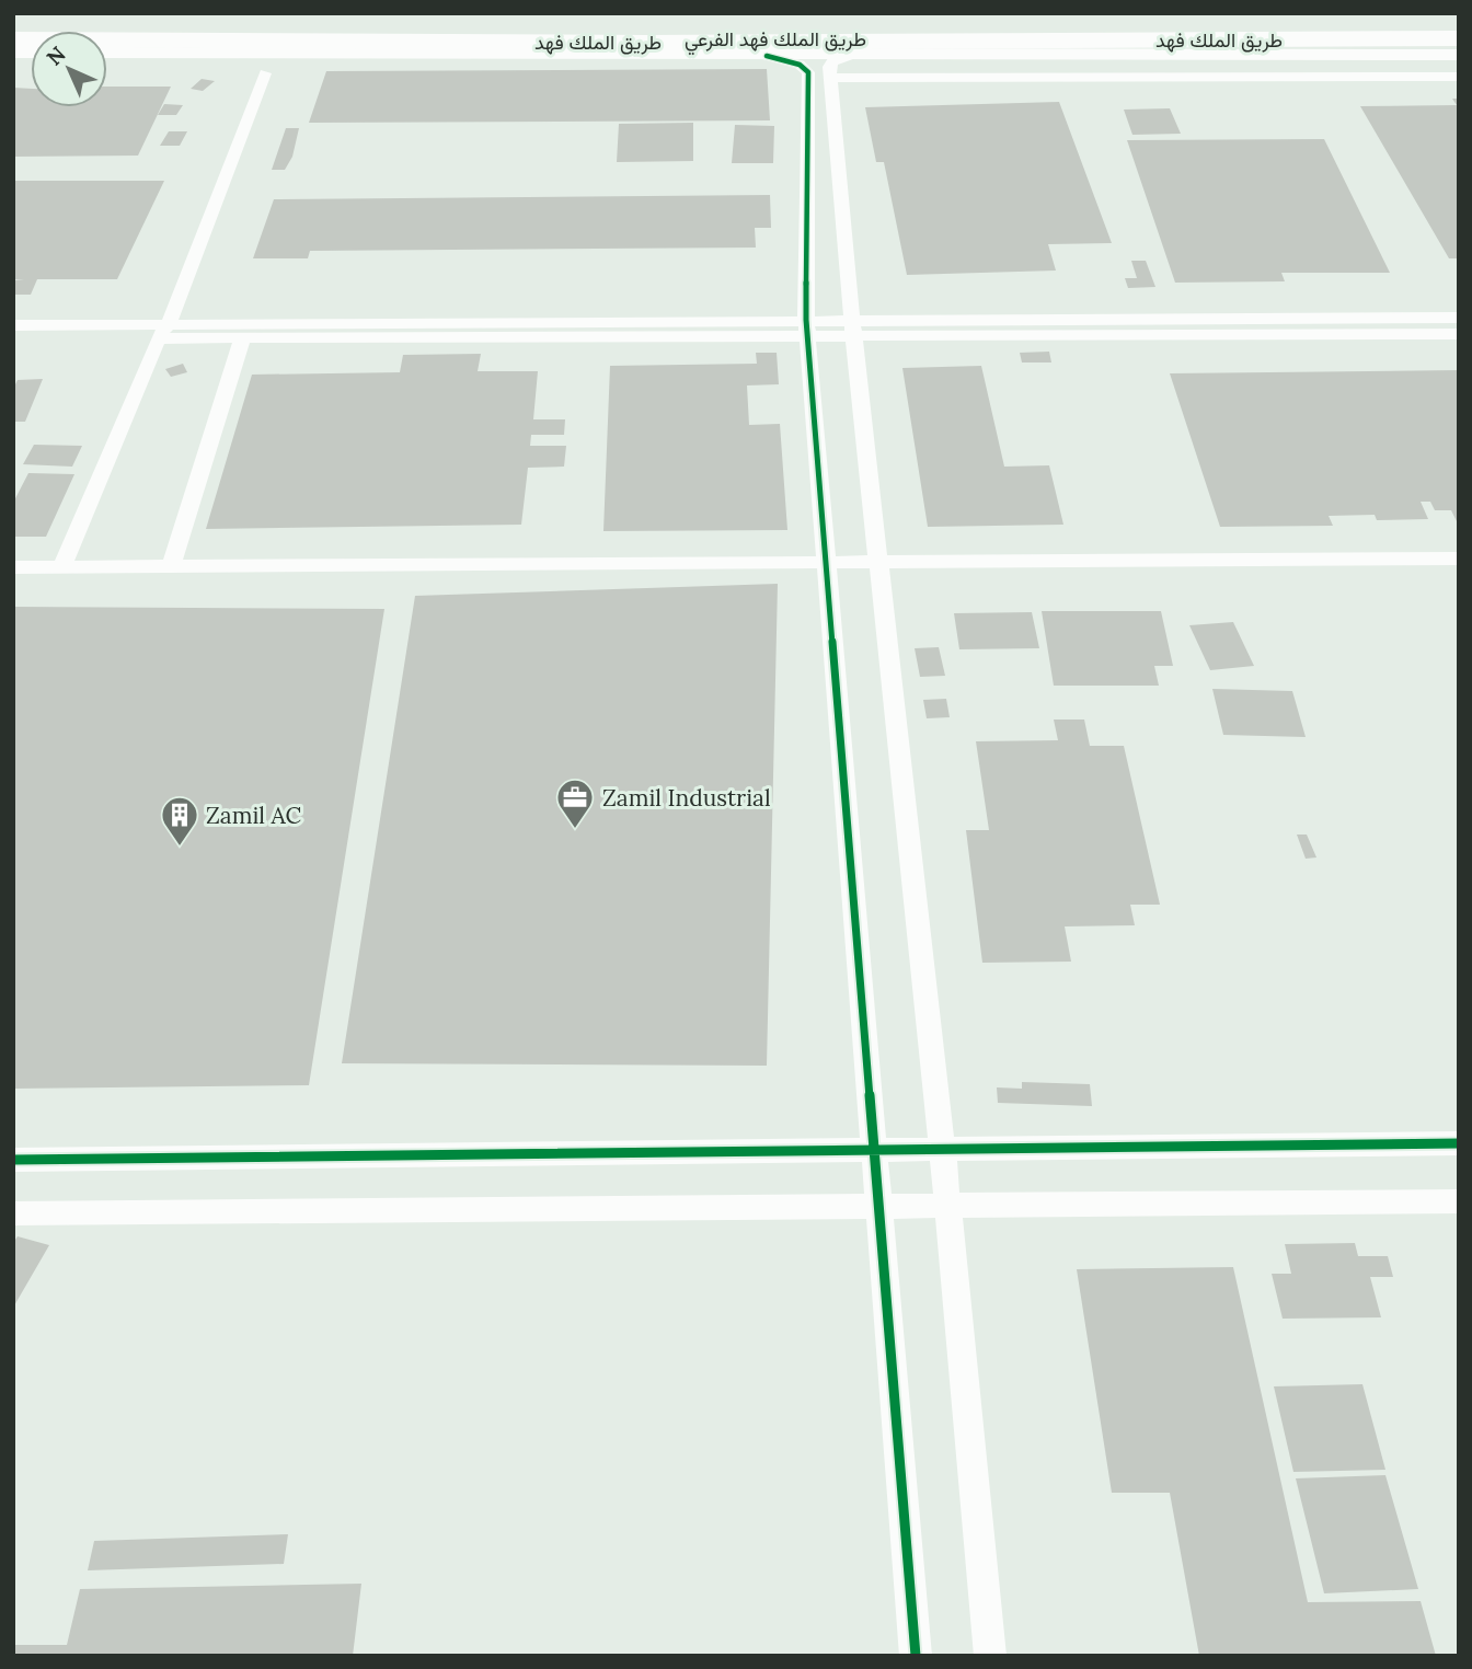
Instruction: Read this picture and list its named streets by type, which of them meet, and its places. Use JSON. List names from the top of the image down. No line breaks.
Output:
{"streets":{"highway":["طريق الملك فهد"],"main road":["طريق الملك فهد الفرعي"]},"places":{"office":["Zamil Industrial"],"building":["Zamil AC"]},"north":"top left"}
